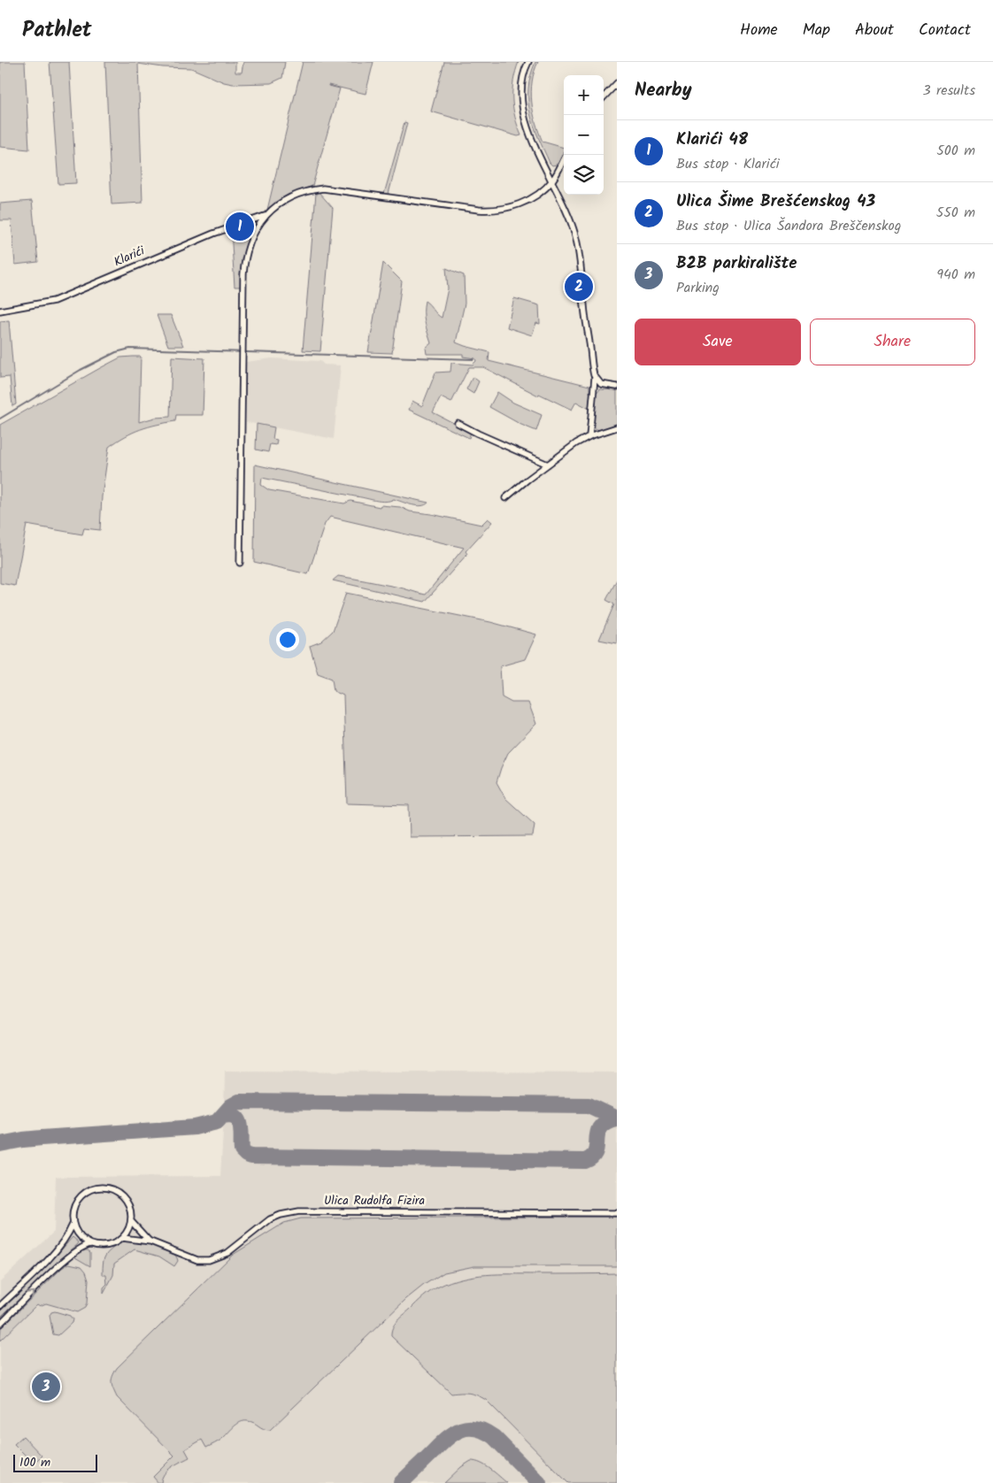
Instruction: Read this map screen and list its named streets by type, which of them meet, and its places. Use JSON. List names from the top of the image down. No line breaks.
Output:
{"streets":{"street":["Klarići","Ulica Rudolfa Fizira"]},"scale_bar":"100 m","page":{"header":"Pathlet","nav":["Home","Map","About","Contact"],"heading":["Nearby","3 results"],"map_buttons":["+","−"],"list":[{"mark":"1","name":"Klarići 48","note":"Bus stop · Klarići","value":"500 m"},{"mark":"2","name":"Ulica Šime Brešćenskog 43","note":"Bus stop · Ulica Šandora Breščenskog","value":"550 m"},{"mark":"3","name":"B2B parkiralište","note":"Parking","value":"940 m"}],"pins":["1","2","3"],"buttons":["Save","Share"],"scale":"100 m"}}
